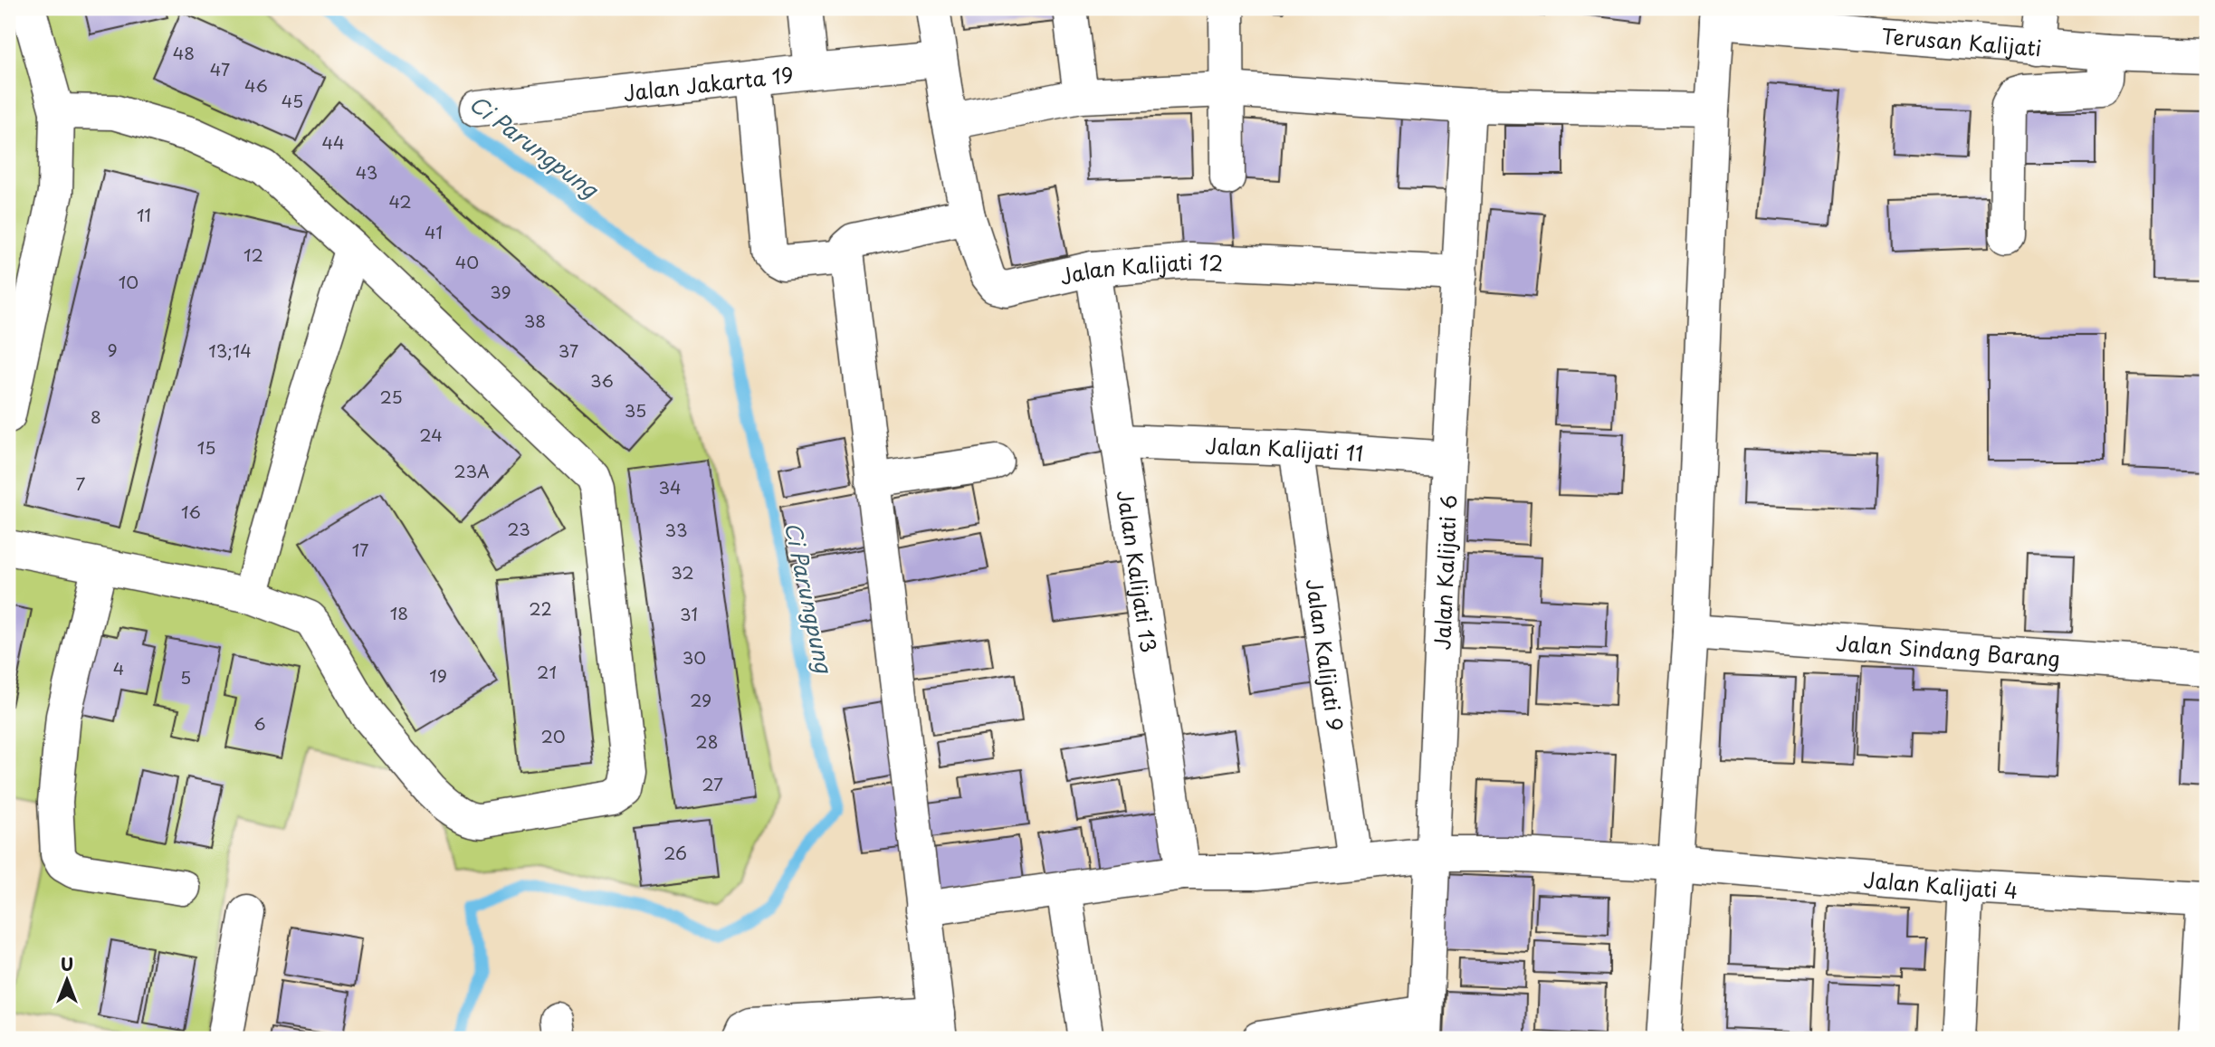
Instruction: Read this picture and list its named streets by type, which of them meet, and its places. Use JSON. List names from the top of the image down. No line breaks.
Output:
{"streets":{"street":["Terusan Kalijati","Jalan Jakarta 19","Jalan Kalijati 12","Jalan Kalijati 11","Jalan Kalijati 13","Jalan Kalijati 6","Jalan Sindang Barang","Jalan Kalijati 9","Jalan Kalijati 4"]},"crossings":[["Jalan Jakarta 19","Jalan Kalijati 12"],["Jalan Kalijati 12","Jalan Kalijati 13"],["Jalan Kalijati 12","Jalan Kalijati 6"],["Jalan Kalijati 11","Jalan Kalijati 13"],["Jalan Kalijati 11","Jalan Kalijati 6"],["Jalan Kalijati 11","Jalan Kalijati 9"],["Jalan Kalijati 13","Jalan Kalijati 4"],["Jalan Kalijati 6","Jalan Kalijati 4"],["Jalan Kalijati 9","Jalan Kalijati 4"]],"water":["Ci Parungpung"],"house_numbers":["48","47","46","45","44","43","42","11","41","12","40","10","39","38","9","13;14","37","36","25","35","8","24","15","23A","7","34","16","23","33","17","32","22","18","31","30","4","21","19","5","29","6","20","28","27","26"],"north":"top"}
